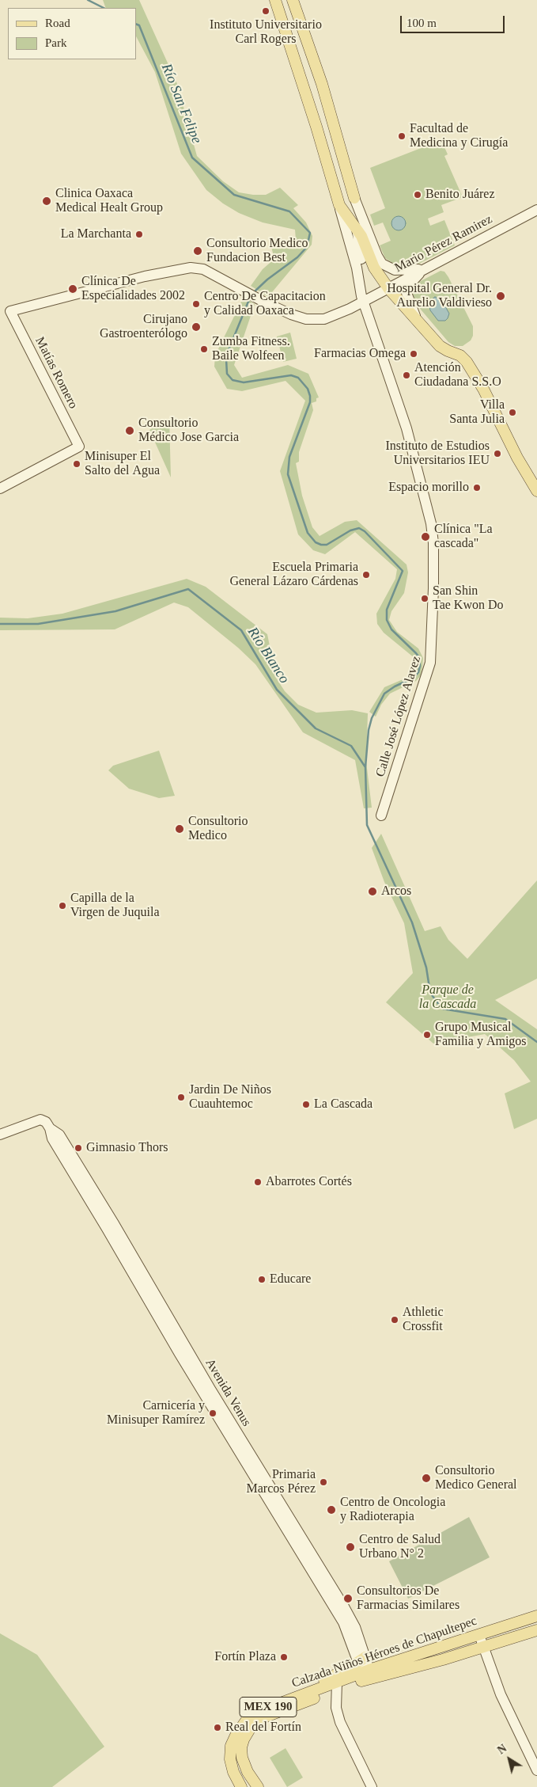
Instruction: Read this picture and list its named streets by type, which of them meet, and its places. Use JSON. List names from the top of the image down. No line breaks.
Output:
{"streets":{"main road":["Mario Pérez Ramirez","Matías Romero","Calle José López Alavez","Avenida Venus","Calzada Niños Héroes de Chapultepec","MEX 190"]},"crossings":[["Mario Pérez Ramirez","Matías Romero"],["Mario Pérez Ramirez","Calle José López Alavez"],["Avenida Venus","Calzada Niños Héroes de Chapultepec"]],"water":["Río San Felipe","Río Blanco"],"parks":["Parque de la Cascada"],"places":["Instituto Universitario Carl Rogers","Facultad de Medicina y Cirugía","Benito Juárez","Clinica Oaxaca Medical Healt Group","La Marchanta","Consultorio Medico Fundacion Best","Clínica De Especialidades 2002","Hospital General Dr. Aurelio Valdivieso","Centro De Capacitacion y Calidad Oaxaca","Cirujano Gastroenterólogo","Zumba Fitness. Baile Wolfeen","Farmacias Omega","Atención Ciudadana S.S.O","Villa Santa Julia","Consultorio Médico Jose Garcia","Instituto de Estudios Universitarios IEU","Minisuper El Salto del Agua","Espacio morillo","Clínica \"La cascada\"","Escuela Primaria General Lázaro Cárdenas","San Shin Tae Kwon Do","Consultorio Medico","Arcos","Capilla de la Virgen de Juquila","Grupo Musical Familia y Amigos","Jardin De Niños Cuauhtemoc","La Cascada","Gimnasio Thors","Abarrotes Cortés","Educare","Athletic Crossfit","Carnicería y Minisuper Ramírez","Consultorio Medico General","Primaria Marcos Pérez","Centro de Oncologia y Radioterapia","Centro de Salud Urbano N° 2","Consultorios De Farmacias Similares","Fortín Plaza","Real del Fortín"],"legend":["Road","Park"],"scale_bar":"100 m","north":"top left"}
